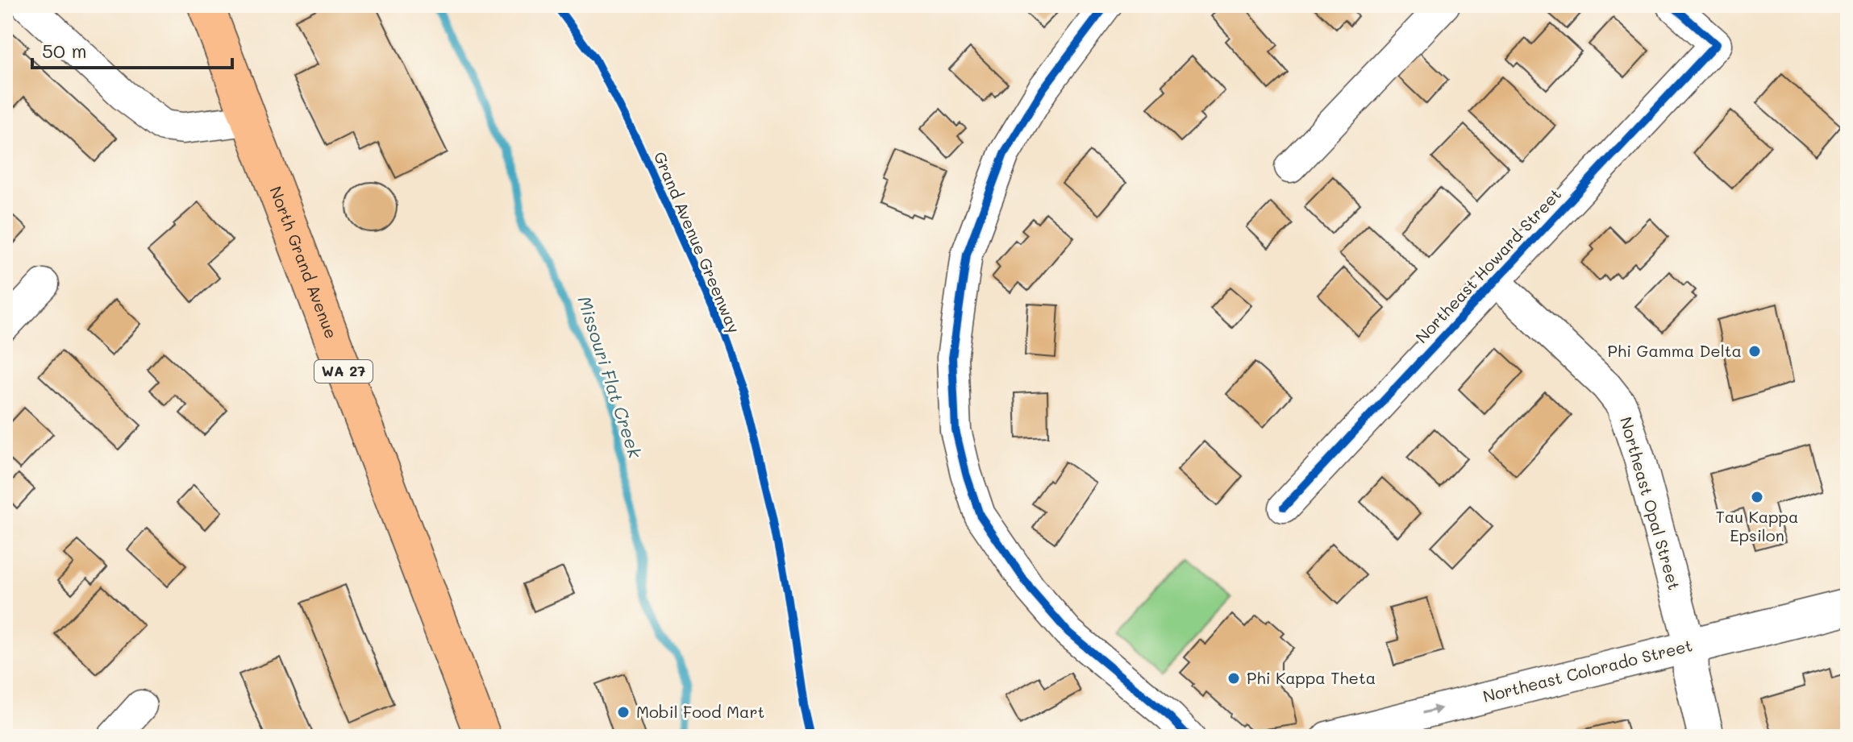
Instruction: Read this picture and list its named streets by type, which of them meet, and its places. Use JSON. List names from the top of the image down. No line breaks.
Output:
{"streets":{"main road":["North Grand Avenue","WA 27"],"street":["Northeast Howard Street","Northeast Opal Street","Northeast Colorado Street"],"cycle path":["Grand Avenue Greenway"]},"crossings":[["Northeast Howard Street","Northeast Opal Street"],["Northeast Opal Street","Northeast Colorado Street"]],"one_way":["Northeast Colorado Street"],"water":["Missouri Flat Creek"],"places":["Phi Gamma Delta","Tau Kappa Epsilon","Phi Kappa Theta","Mobil Food Mart"],"scale_bar":"50 m"}
